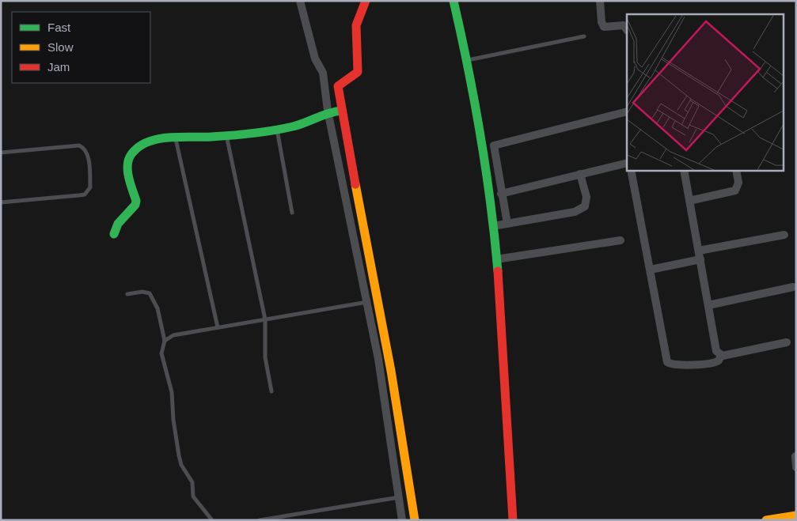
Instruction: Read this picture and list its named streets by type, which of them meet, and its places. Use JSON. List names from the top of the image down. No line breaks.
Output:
{"legend":["Fast","Slow","Jam"]}
